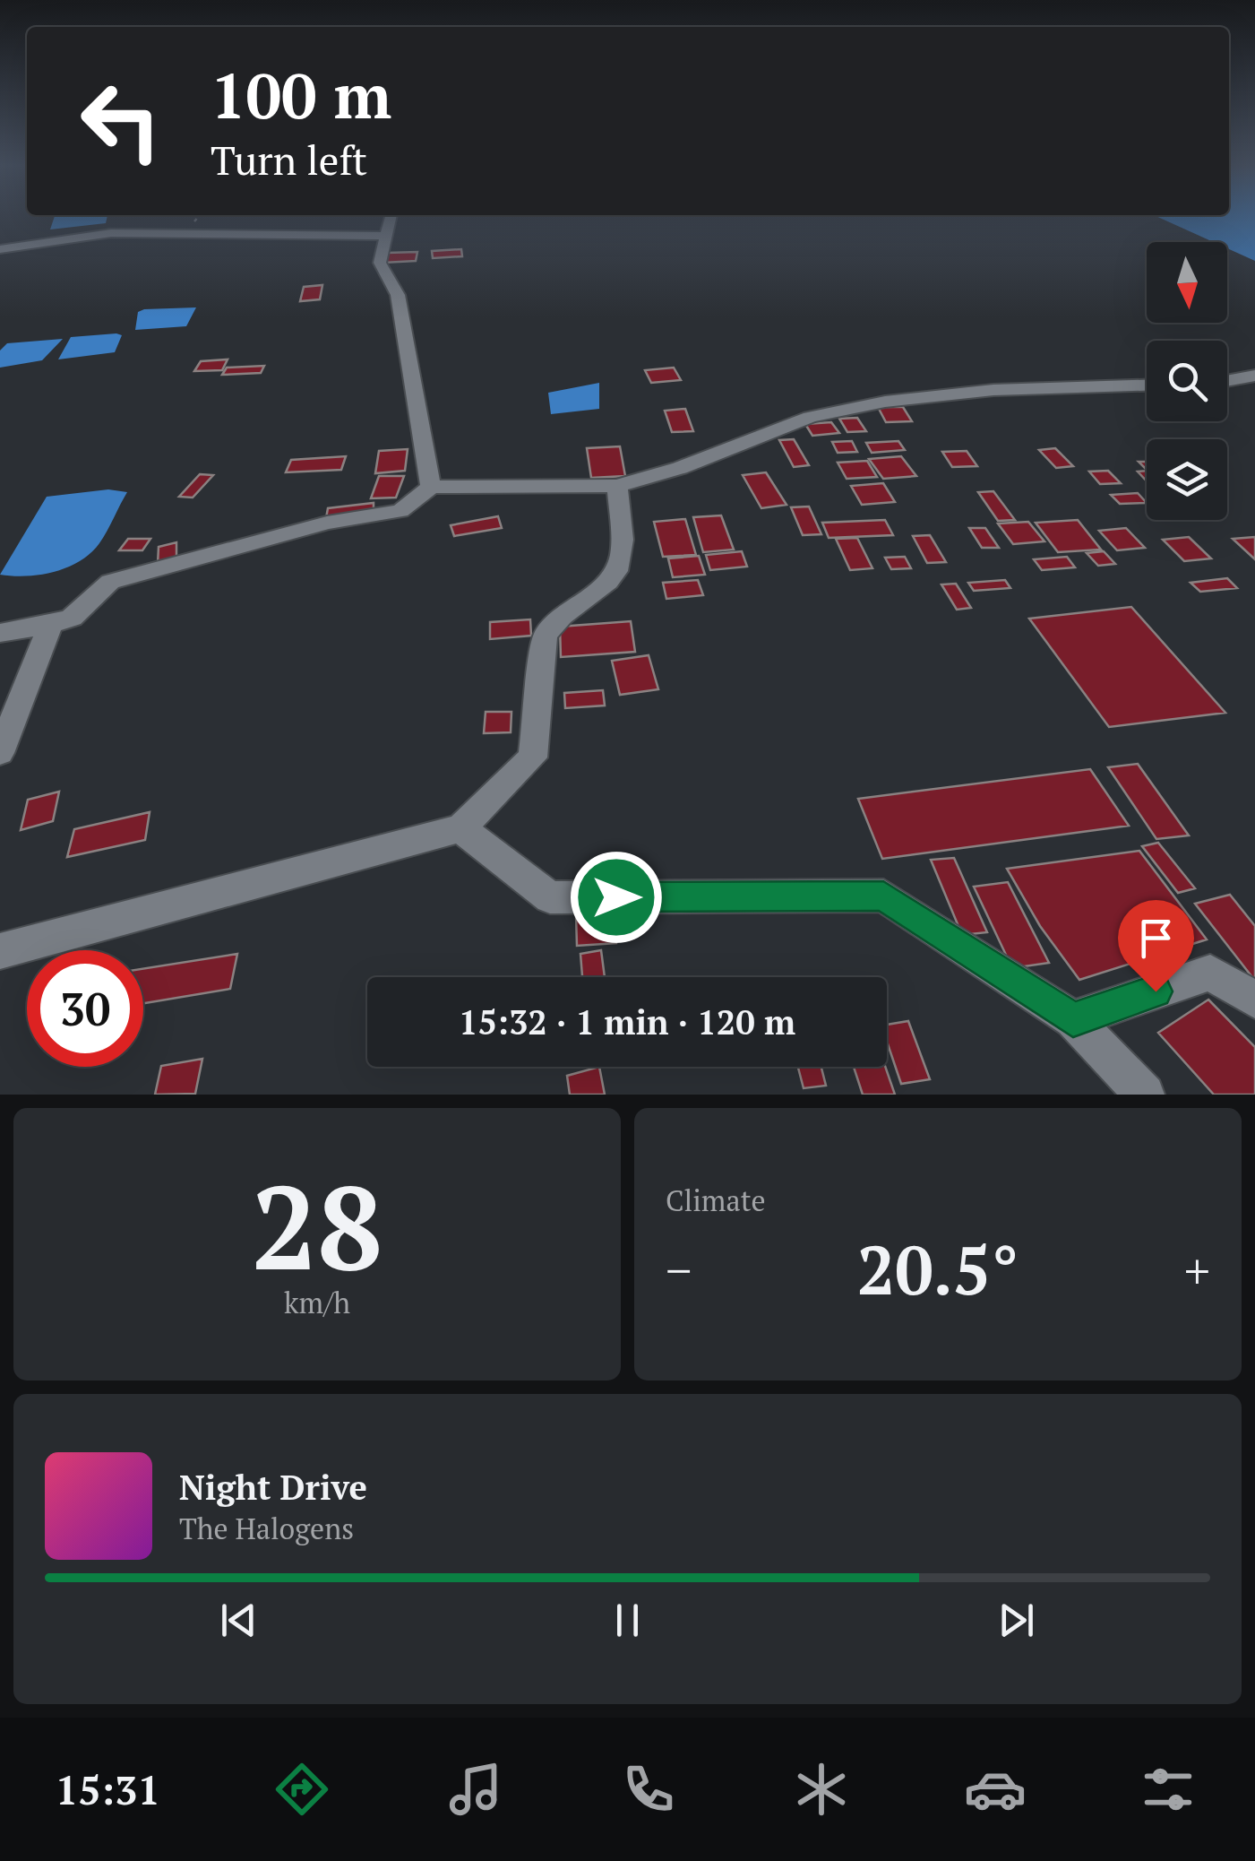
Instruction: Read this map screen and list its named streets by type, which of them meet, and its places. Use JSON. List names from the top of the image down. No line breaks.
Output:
{"north":"bottom","page":{"turn":["100 m","Turn left"],"limit":"30","trip":"15:32 · 1 min · 120 m","tile":[["28","km/h"],"Climate"],"heat":["−","20.5°","+"],"song":["Night Drive","The Halogens"],"tabs":"15:31"}}
